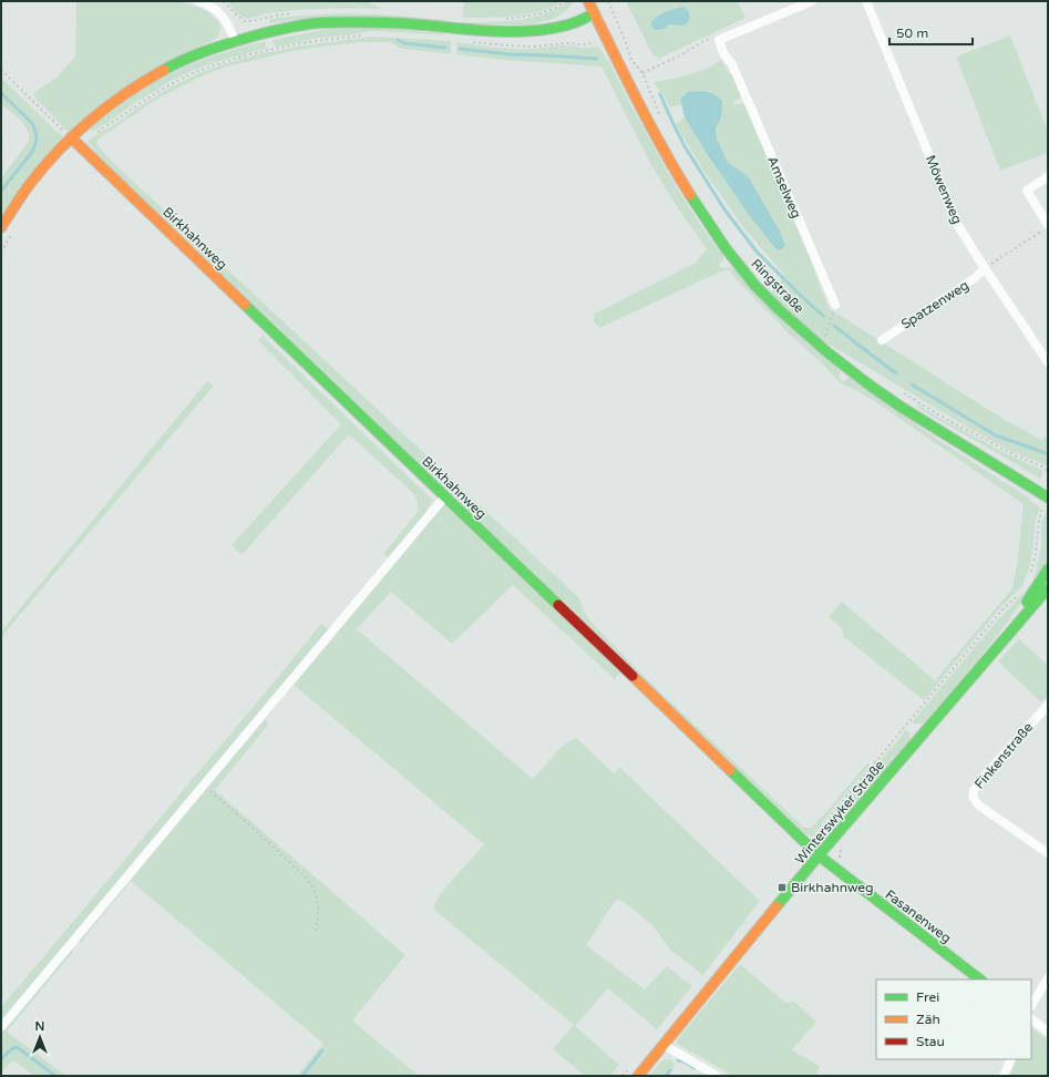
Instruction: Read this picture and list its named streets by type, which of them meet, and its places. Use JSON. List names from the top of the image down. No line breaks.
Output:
{"streets":{"street":["Amselweg","Möwenweg","Birkhahnweg","Ringstraße","Spatzenweg","Finkenstraße","Winterswyker Straße","Fasanenweg"]},"crossings":[["Möwenweg","Spatzenweg"],["Birkhahnweg","Winterswyker Straße"],["Birkhahnweg","Fasanenweg"],["Winterswyker Straße","Fasanenweg"]],"places":{"transit":["Birkhahnweg"]},"legend":["Frei","Zäh","Stau"],"scale_bar":"50 m","north":"top"}
